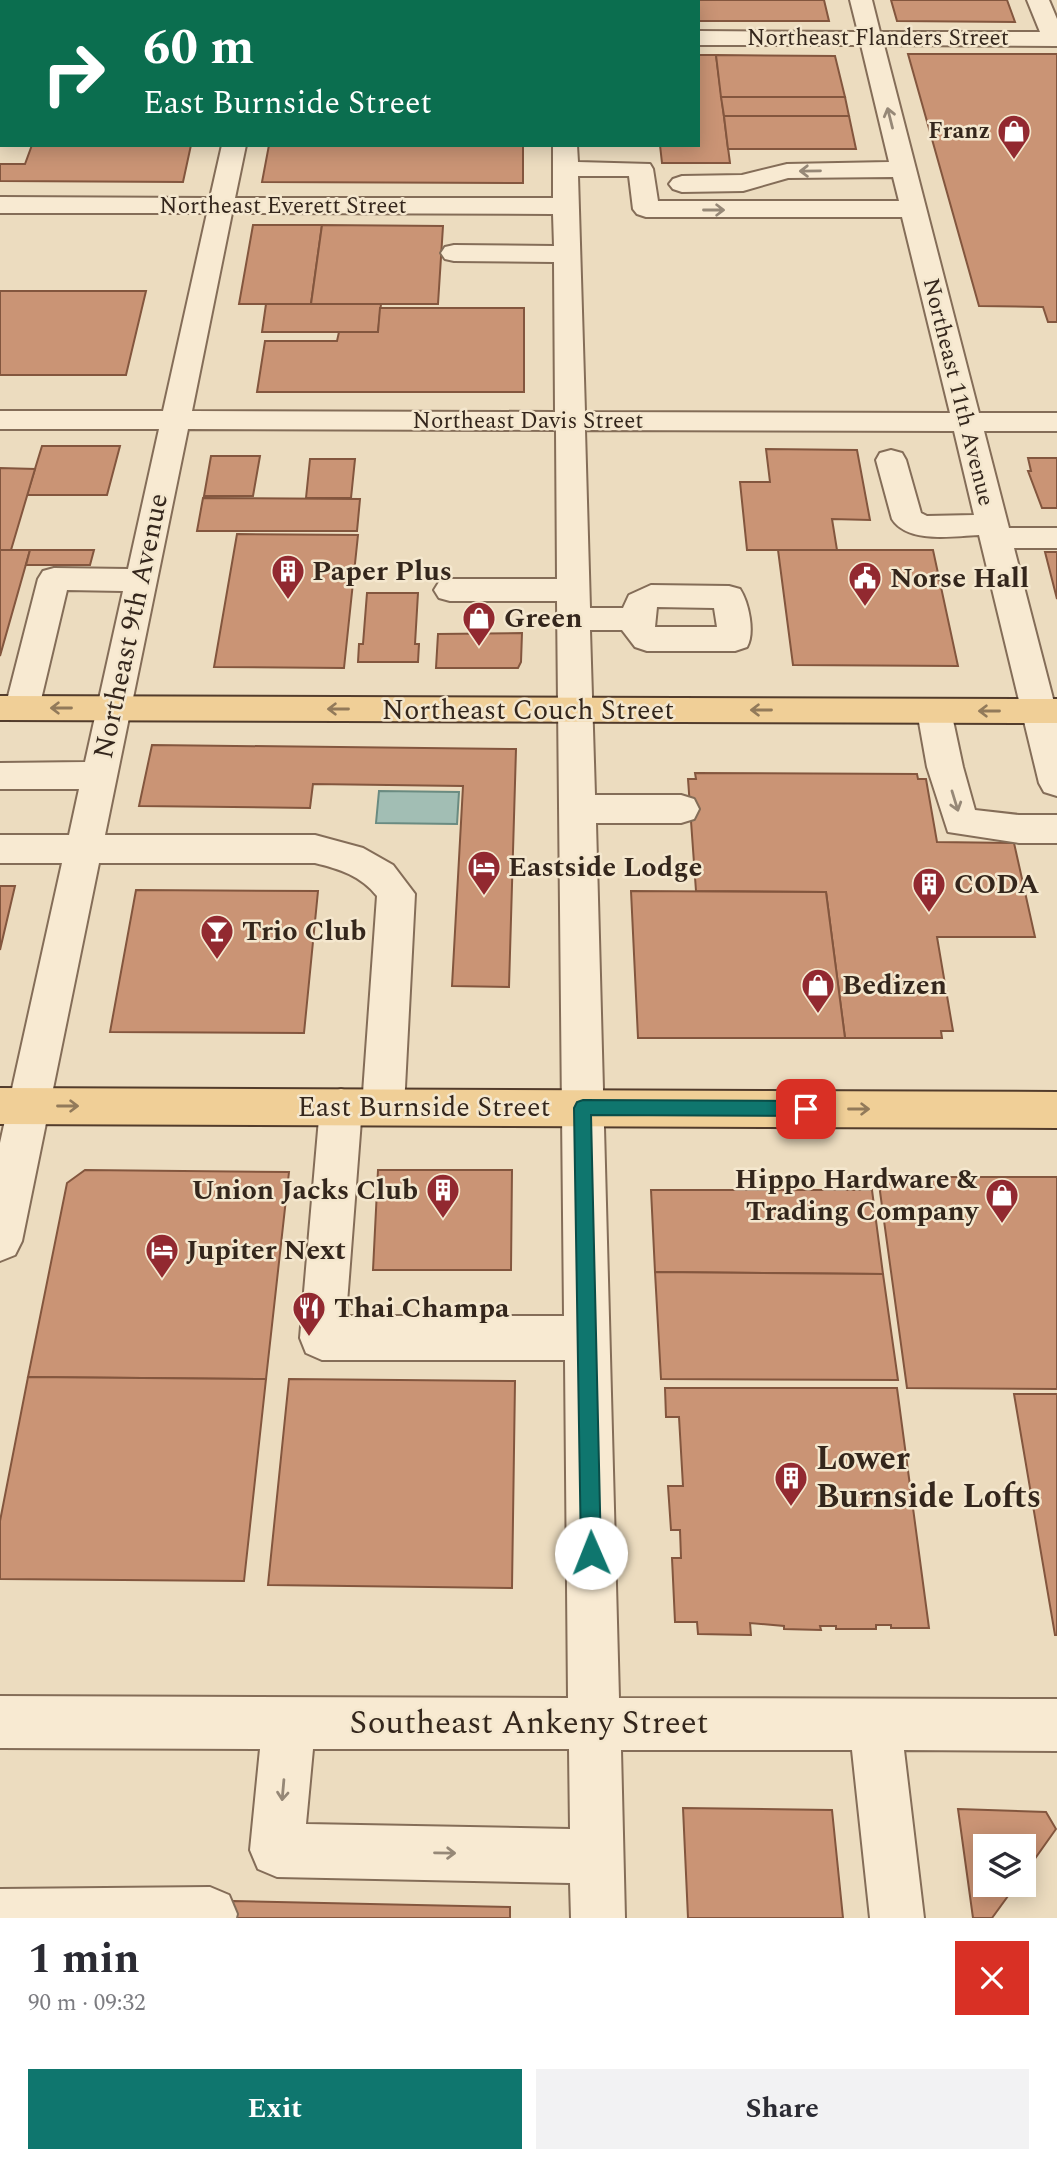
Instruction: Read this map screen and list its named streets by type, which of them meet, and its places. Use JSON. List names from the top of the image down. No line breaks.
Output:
{"streets":{"main road":["Northeast Couch Street","East Burnside Street"],"street":["Northeast Flanders Street","Northeast Everett Street","Northeast 11th Avenue","Northeast Davis Street","Northeast 9th Avenue","Southeast Ankeny Street"]},"crossings":[["Northeast Flanders Street","Northeast 11th Avenue"],["Northeast Everett Street","Northeast 9th Avenue"],["Northeast 11th Avenue","Northeast Davis Street"],["Northeast 11th Avenue","Northeast Couch Street"],["Northeast Davis Street","Northeast 9th Avenue"],["Northeast 9th Avenue","Northeast Couch Street"],["Northeast 9th Avenue","East Burnside Street"]],"one_way":["Northeast Couch Street","East Burnside Street"],"places":{"shop":["Franz","Green","Bedizen","Hippo Hardware & Trading Company"],"building":["Paper Plus","CODA","Union Jacks Club","Lower Burnside Lofts"],"public building":["Norse Hall"],"hotel":["Eastside Lodge","Jupiter Next"],"bar":["Trio Club"],"restaurant":["Thai Champa"]},"page":{"turn":["60 m","East Burnside Street"],"heading":["1 min","90 m · 09:32"],"buttons":["Exit","Share"]}}
